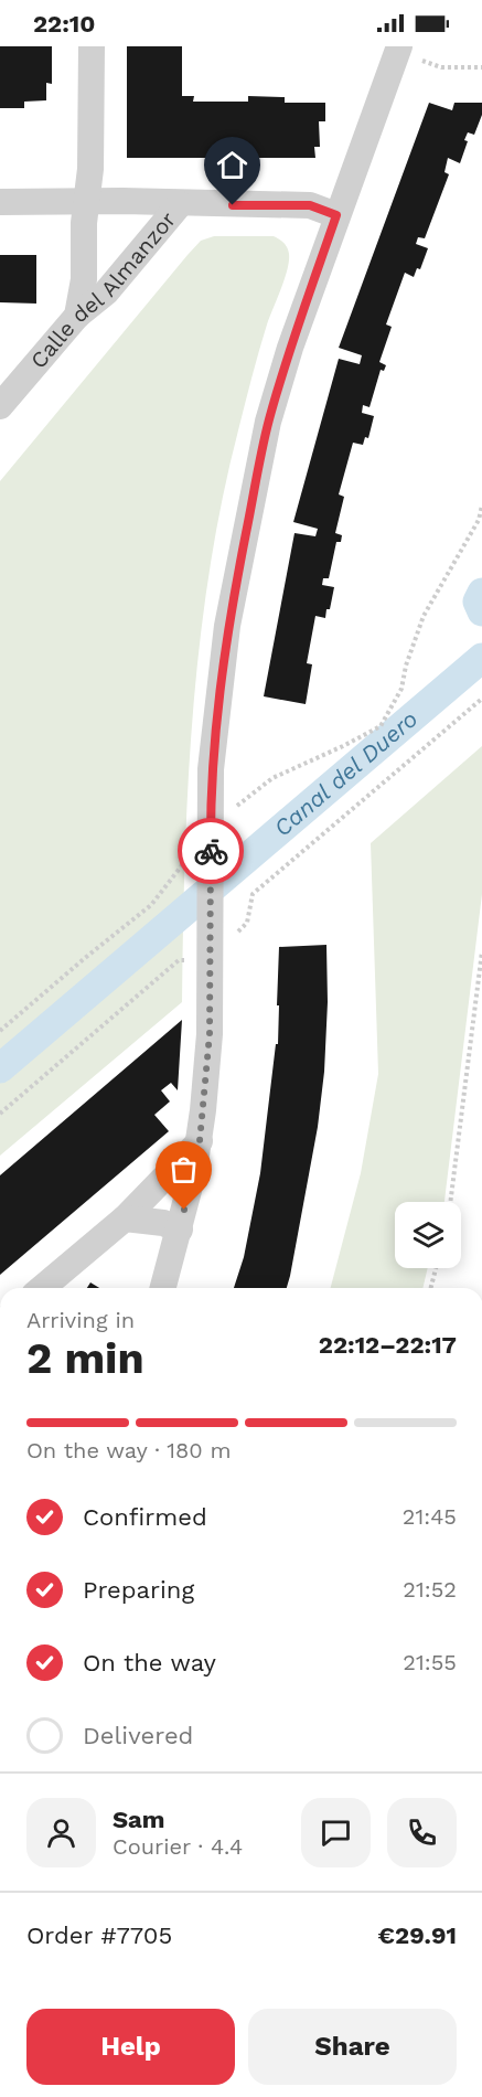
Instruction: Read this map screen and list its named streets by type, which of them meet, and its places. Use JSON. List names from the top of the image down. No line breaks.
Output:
{"streets":{"street":["Calle del Almanzor"]},"water":["Canal del Duero"],"page":{"status":"22:10","heading":["2 min","Arriving in","22:12–22:17"],"panel":["Sam","Courier · 4.4","Order #7705","€29.91"],"bar":"On the way · 180 m","list":[["Confirmed","21:45"],["Preparing","21:52"],["On the way","21:55"],"Delivered"],"buttons":["Help","Share"]}}
